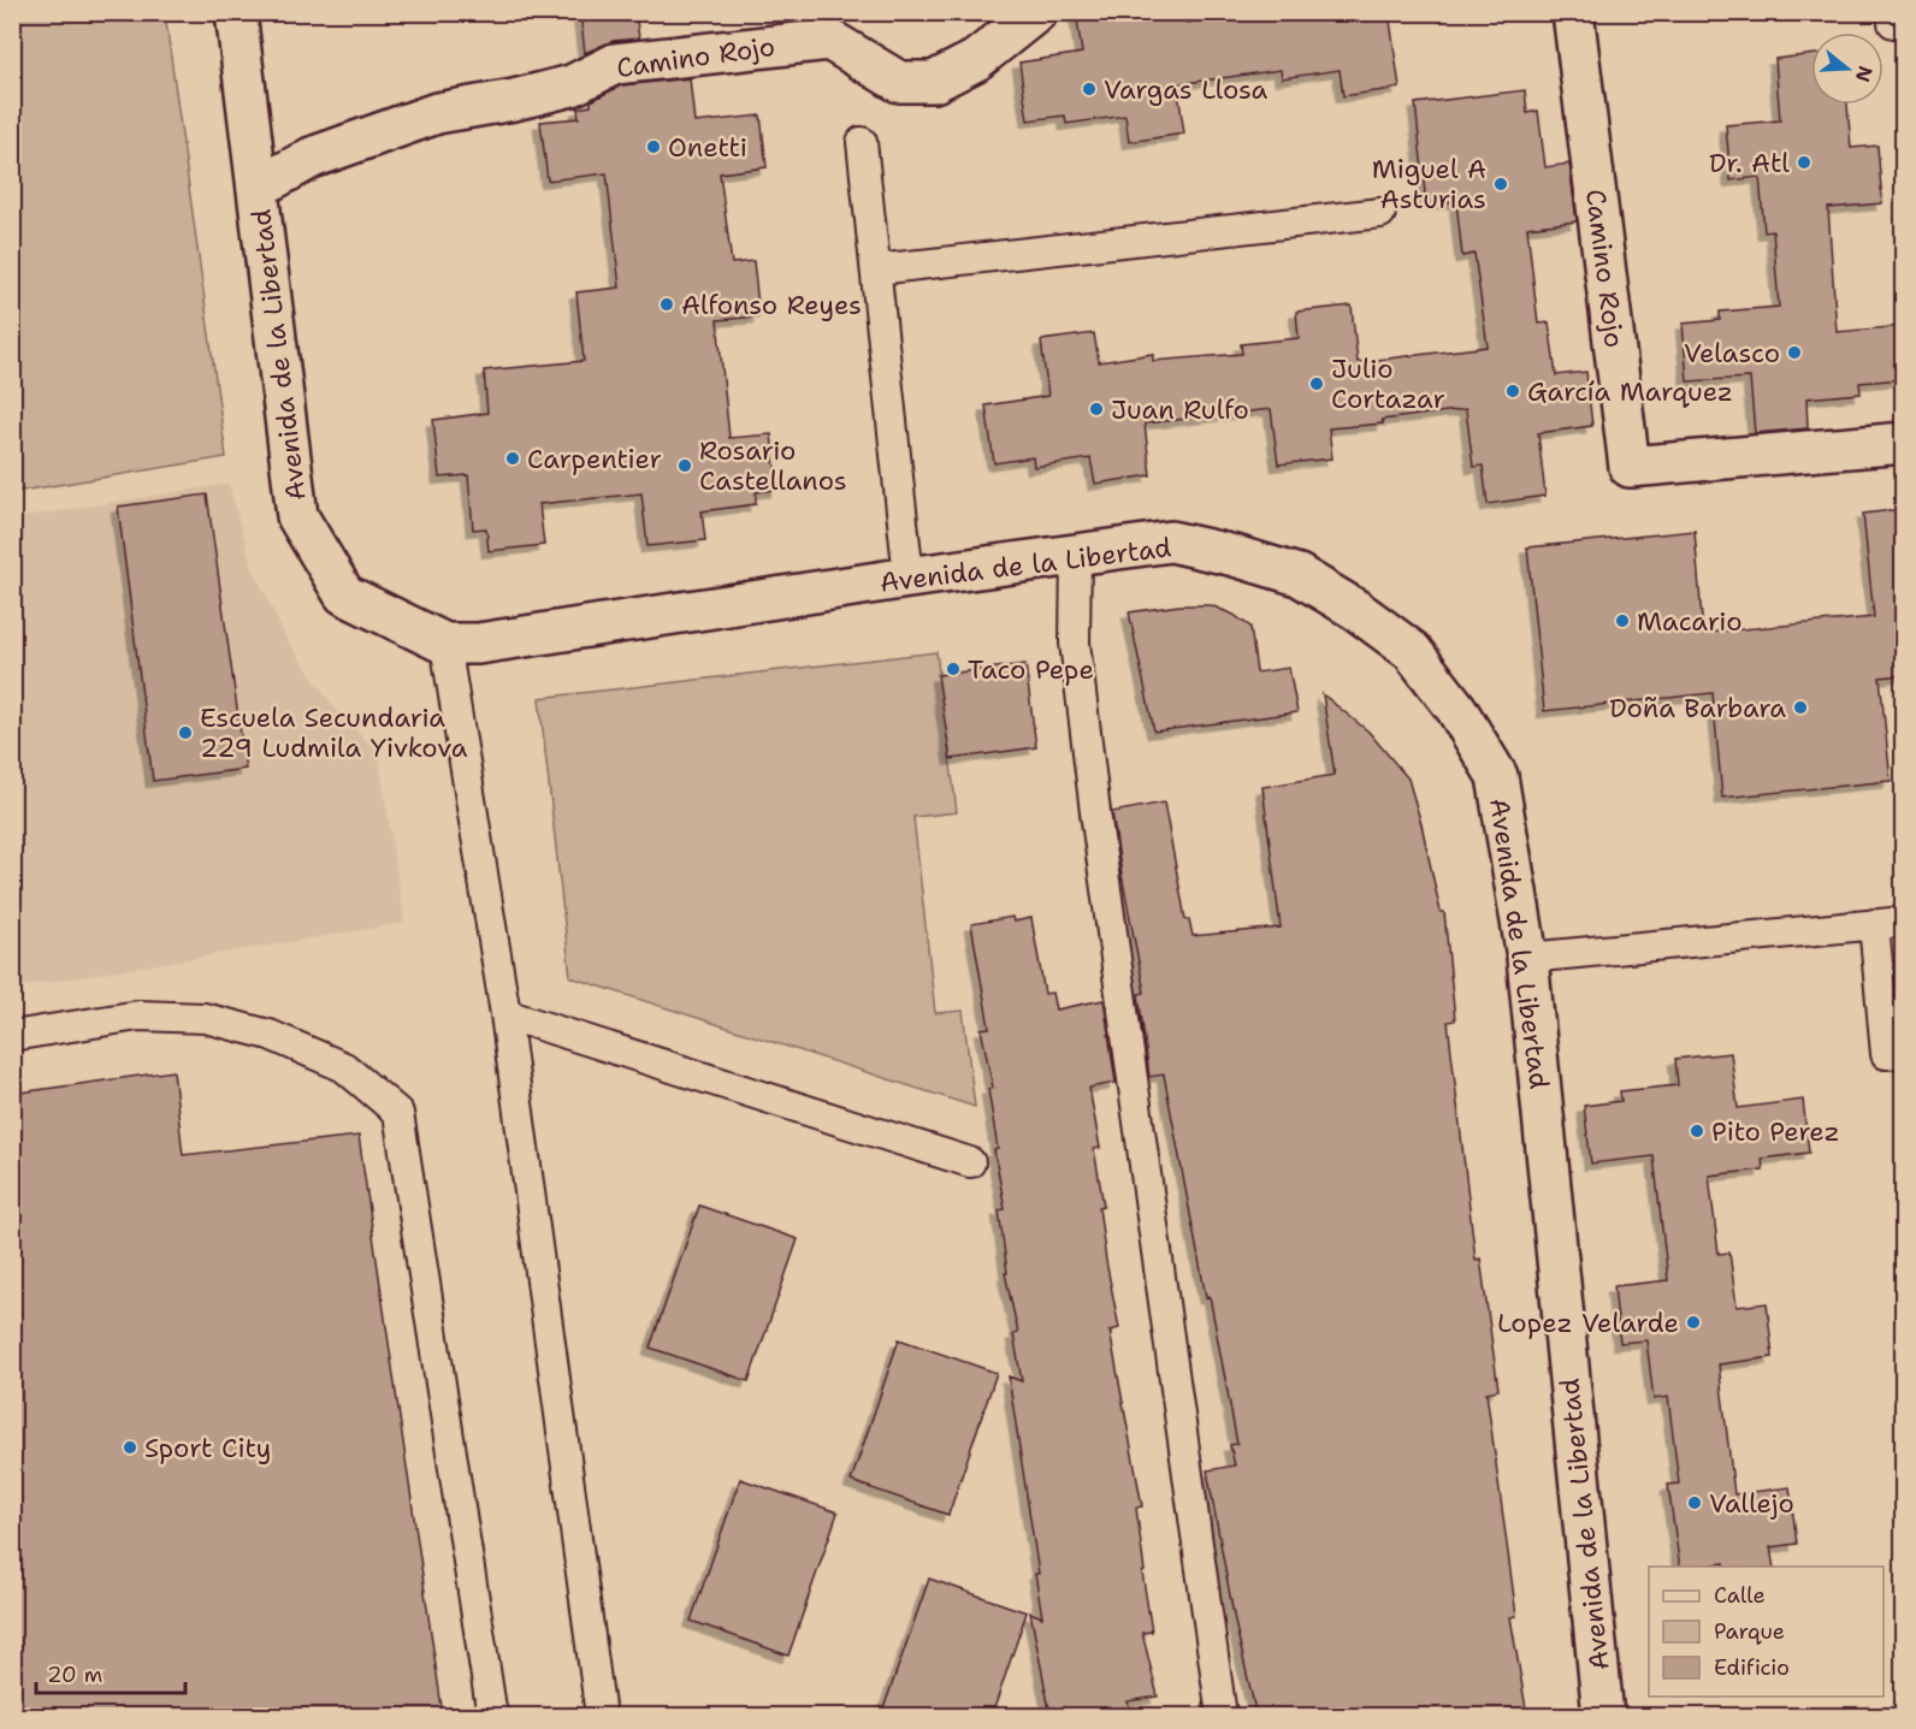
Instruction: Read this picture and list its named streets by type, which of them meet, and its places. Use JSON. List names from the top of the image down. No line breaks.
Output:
{"streets":{"street":["Camino Rojo","Avenida de la Libertad"]},"crossings":[["Camino Rojo","Avenida de la Libertad"]],"places":["Vargas Llosa","Onetti","Dr. Atl","Miguel A Asturias","Alfonso Reyes","Velasco","Julio Cortazar","García Marquez","Juan Rulfo","Carpentier","Rosario Castellanos","Macario","Taco Pepe","Doña Barbara","Escuela Secundaria 229 Ludmila Yivkova","Pito Perez","Lopez Velarde","Sport City","Vallejo"],"legend":["Calle","Parque","Edificio"],"scale_bar":"20 m","north":"right"}
